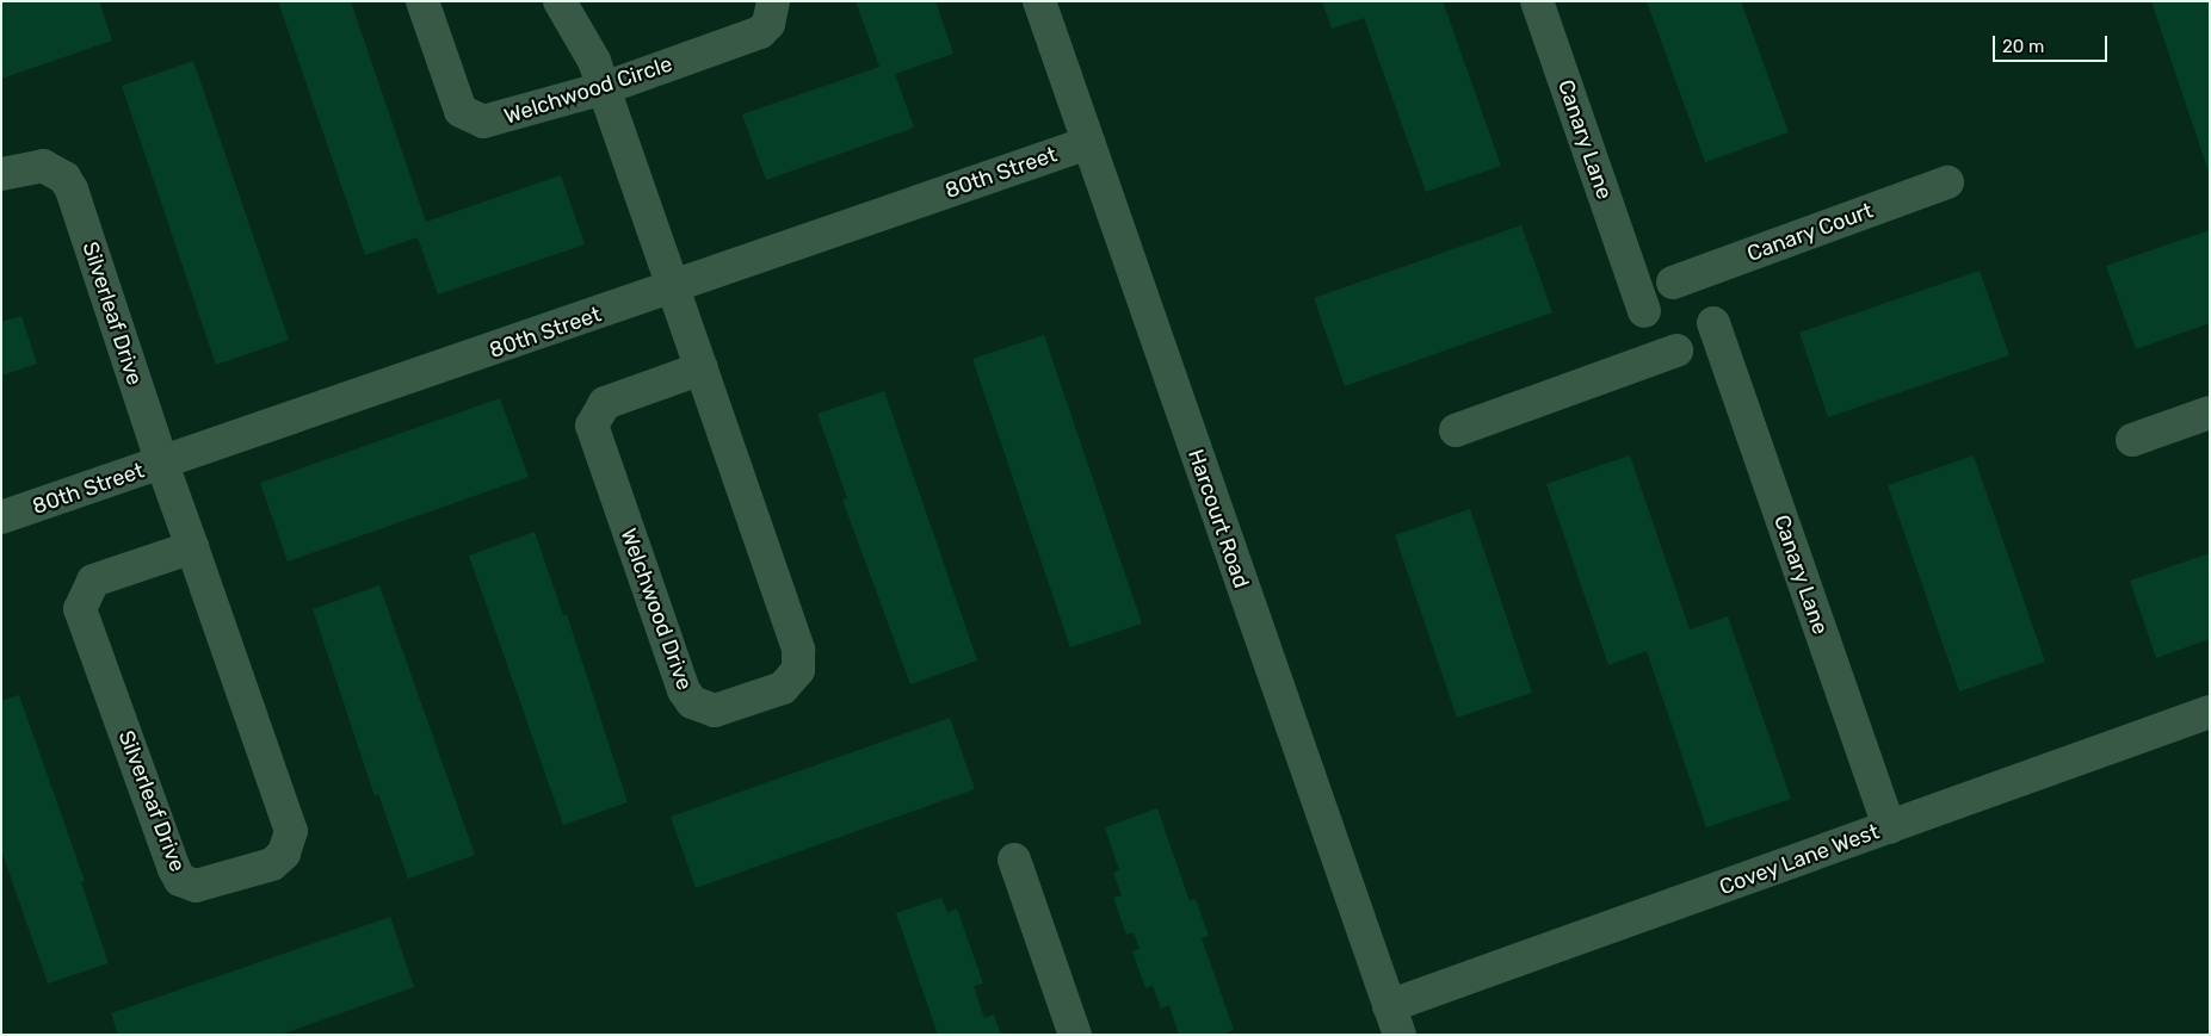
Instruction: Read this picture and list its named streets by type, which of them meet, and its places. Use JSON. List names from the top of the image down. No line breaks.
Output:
{"streets":{"street":["Welchwood Circle","Canary Lane","80th Street","Canary Court","Silverleaf Drive","Harcourt Road","Welchwood Drive","Covey Lane West"]},"crossings":[["Welchwood Circle","Welchwood Drive"],["Canary Lane","Canary Court"],["Canary Lane","Covey Lane West"],["80th Street","Silverleaf Drive"],["80th Street","Harcourt Road"],["80th Street","Welchwood Drive"],["Harcourt Road","Covey Lane West"]],"scale_bar":"20 m"}
